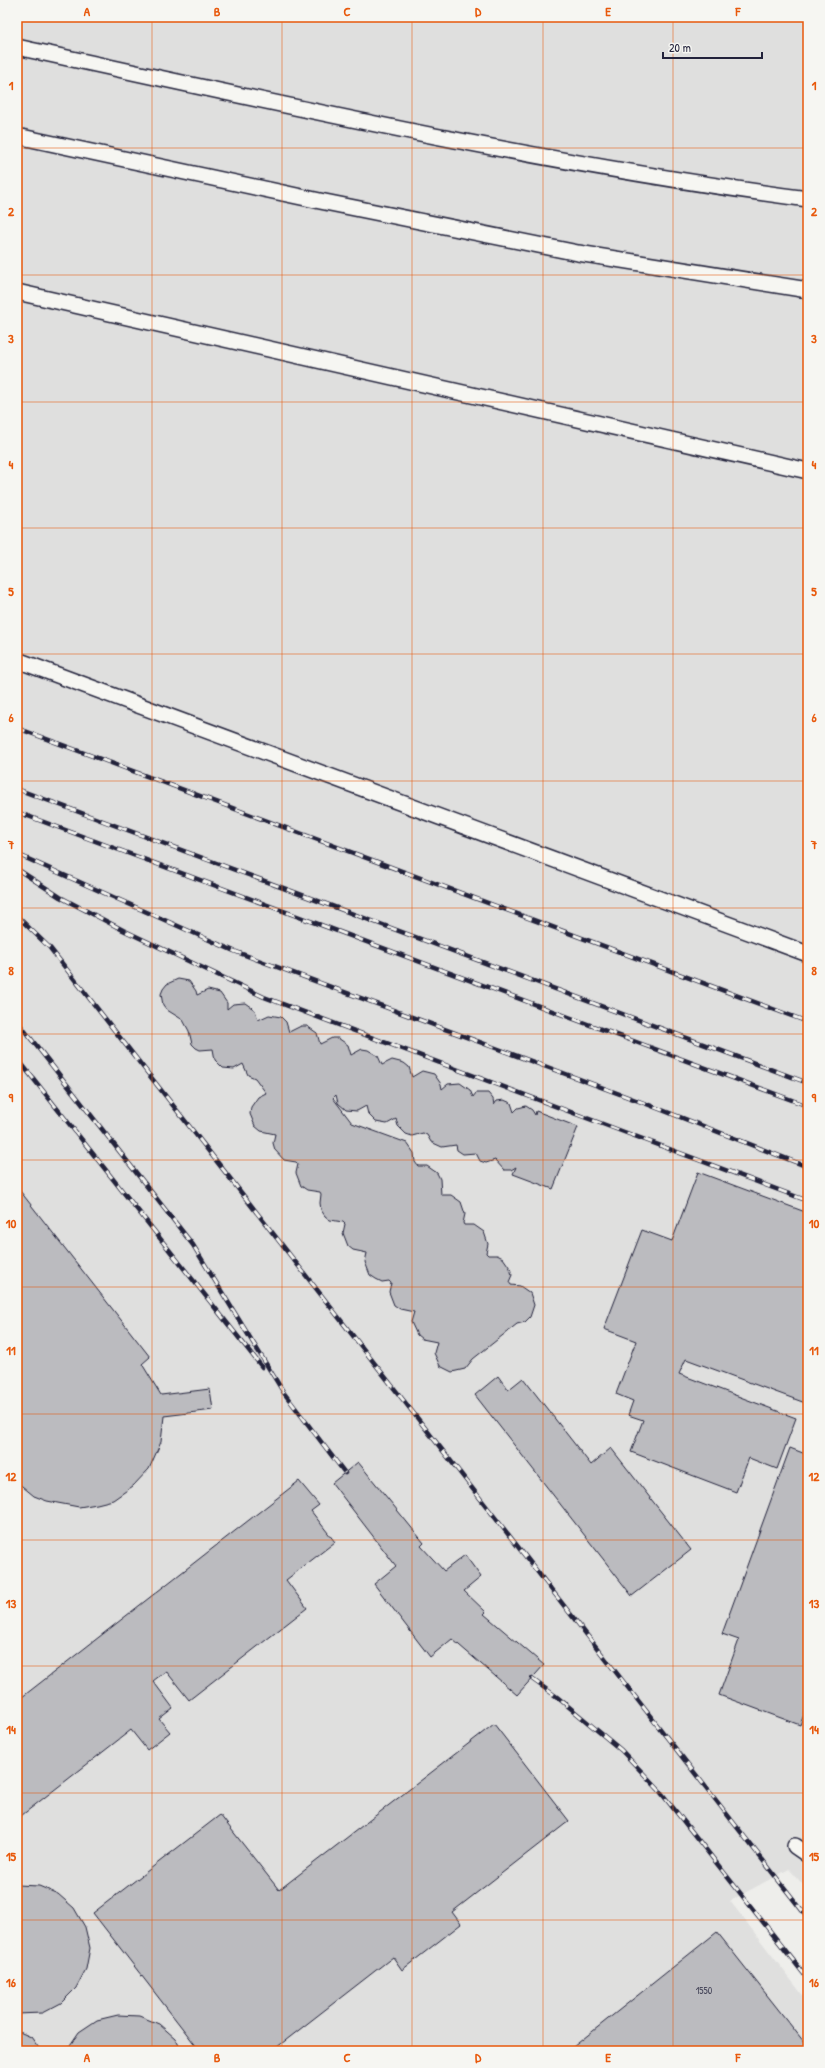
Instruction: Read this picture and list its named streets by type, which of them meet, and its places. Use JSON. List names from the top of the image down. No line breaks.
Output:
{"house_numbers":["1550"],"scale_bar":"20 m","grid":{"columns":["A","B","C","D","E","F"],"rows":["1","2","3","4","5","6","7","8","9","10","11","12","13","14","15","16"]}}
